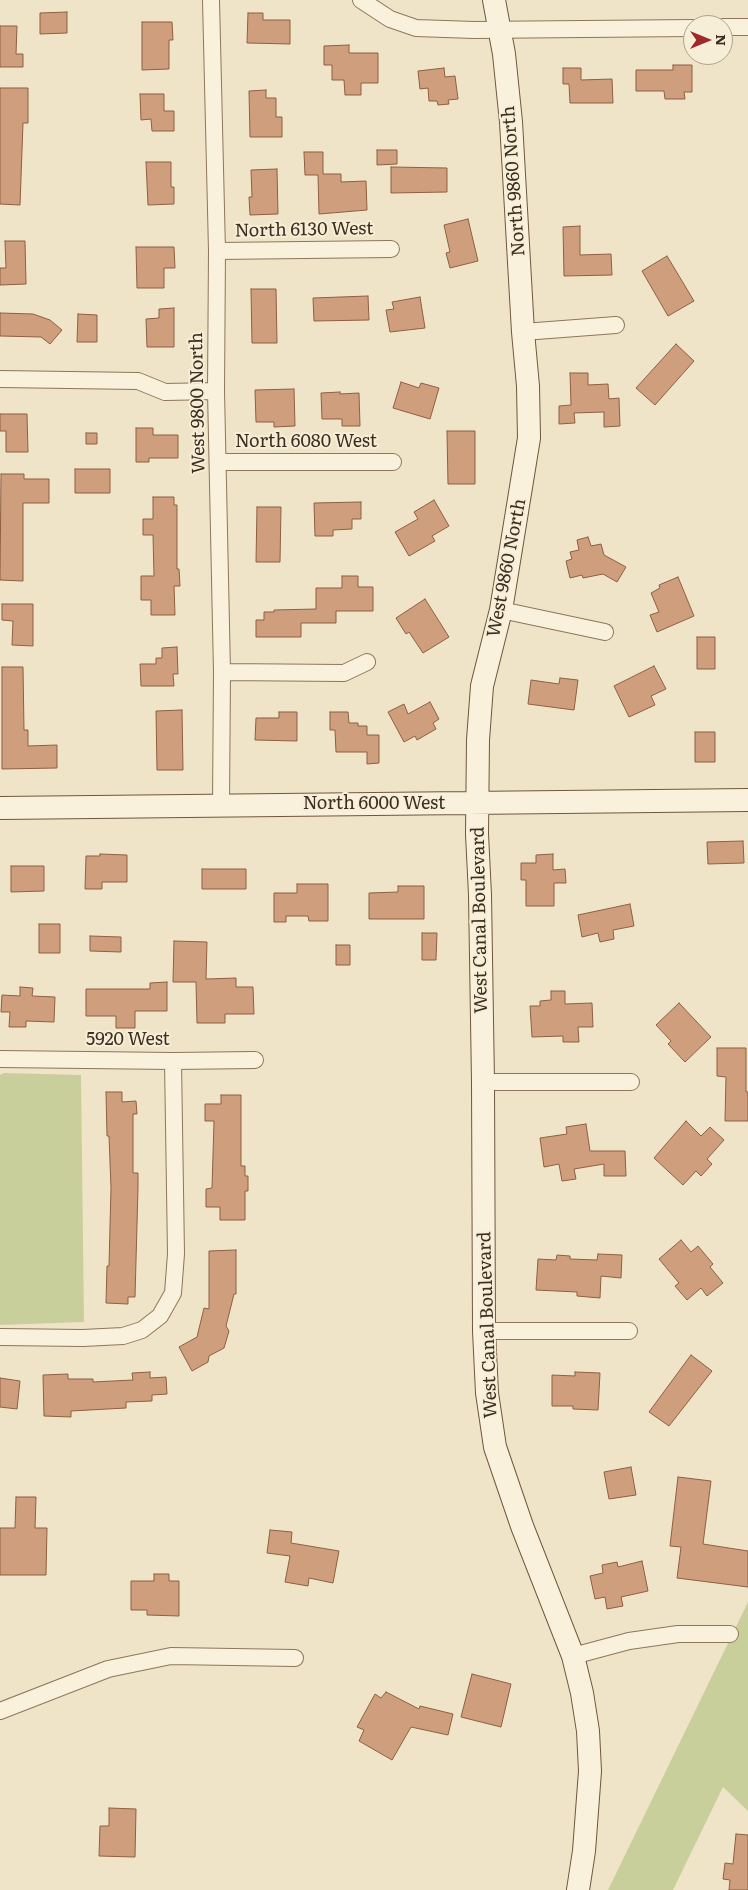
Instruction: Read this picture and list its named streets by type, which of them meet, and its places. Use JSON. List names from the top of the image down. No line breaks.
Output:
{"streets":{"street":["North 9860 North","North 6130 West","West 9800 North","North 6080 West","West 9860 North","North 6000 West","West Canal Boulevard","5920 West"]},"crossings":[["North 9860 North","West 9860 North"],["North 6130 West","West 9800 North"],["West 9800 North","North 6080 West"],["West 9800 North","North 6000 West"],["West 9860 North","North 6000 West"],["West 9860 North","West Canal Boulevard"],["North 6000 West","West Canal Boulevard"]],"north":"right"}
